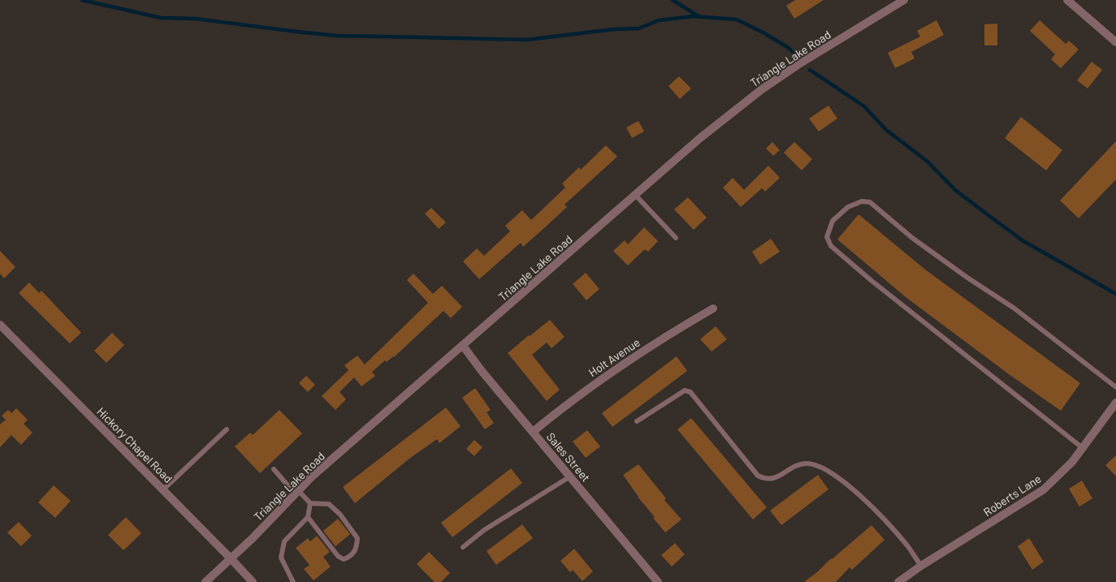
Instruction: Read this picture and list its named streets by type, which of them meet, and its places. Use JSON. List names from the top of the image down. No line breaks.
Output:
{"streets":{"street":["Triangle Lake Road","Holt Avenue","Hickory Chapel Road","Sales Street","Roberts Lane"]},"crossings":[["Triangle Lake Road","Hickory Chapel Road"],["Triangle Lake Road","Sales Street"],["Holt Avenue","Sales Street"]]}
